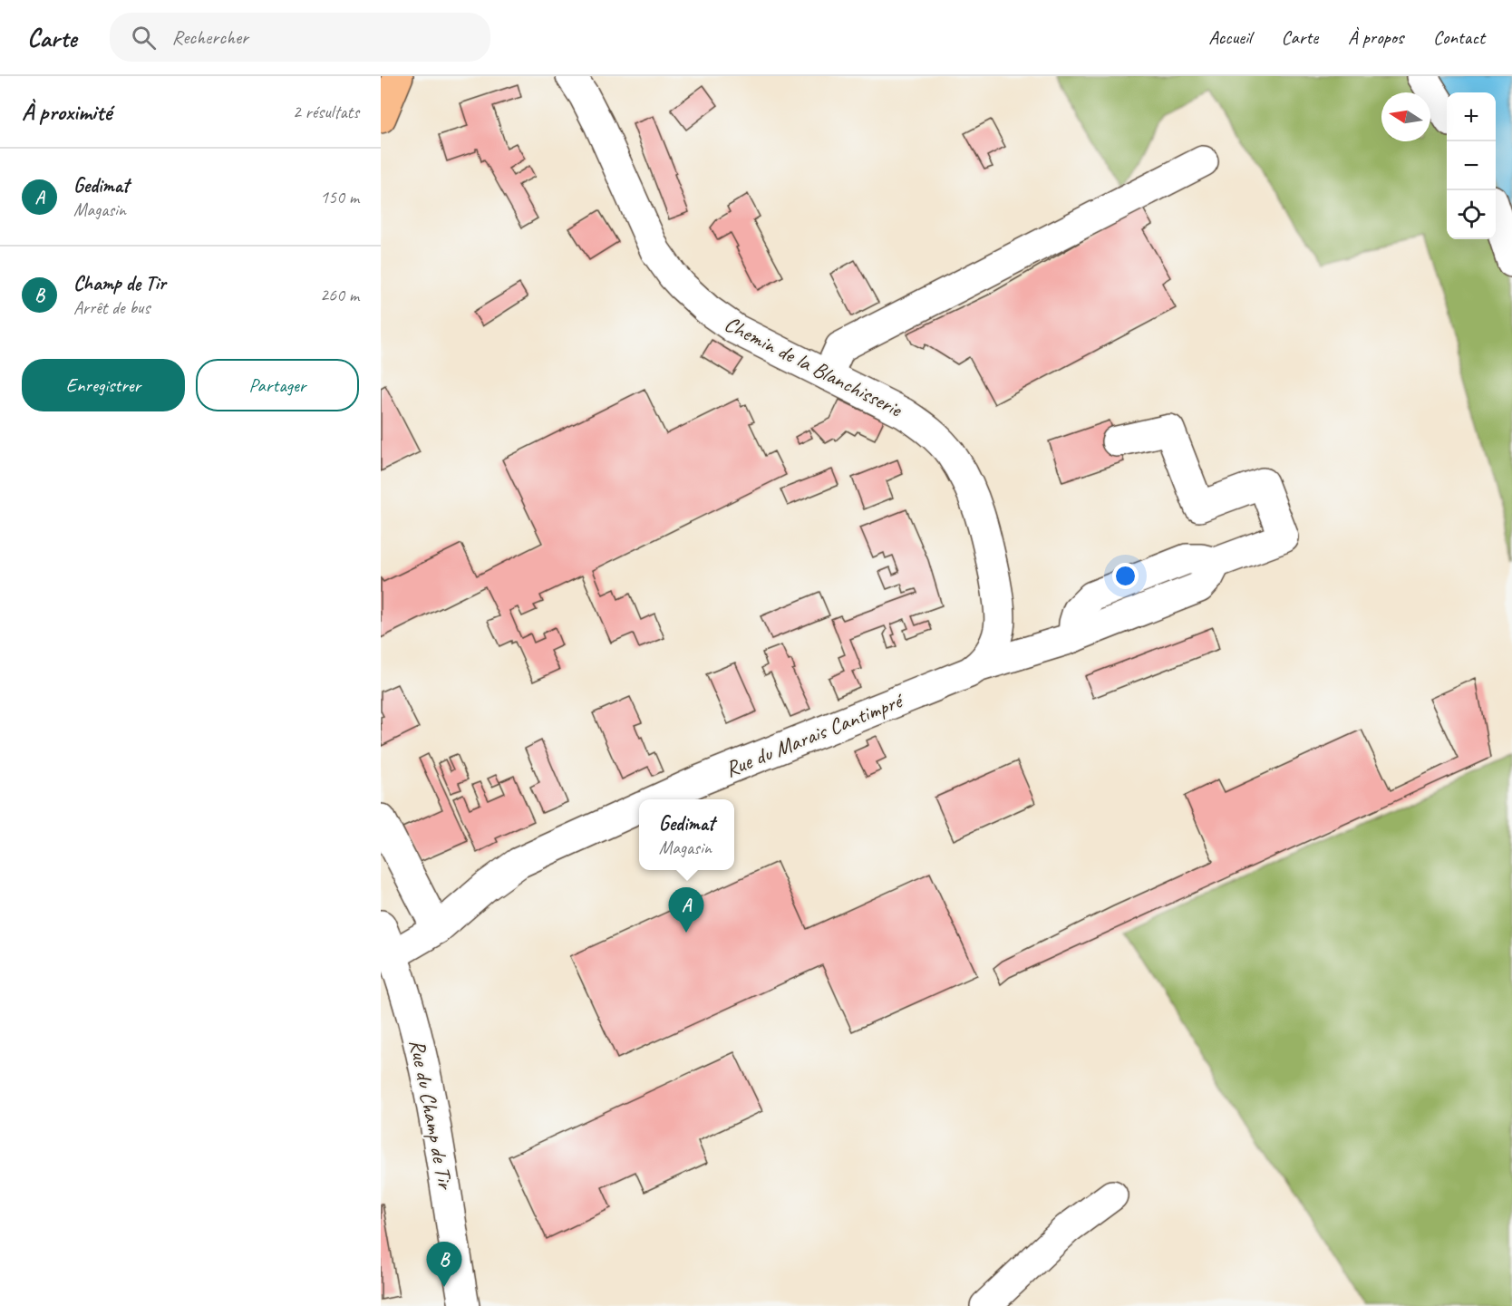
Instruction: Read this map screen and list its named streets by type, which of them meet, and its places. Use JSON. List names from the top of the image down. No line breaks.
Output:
{"streets":{"street":["Chemin de la Blanchisserie","Rue du Marais Cantimpré","Rue du Champ de Tir"]},"crossings":[["Chemin de la Blanchisserie","Rue du Marais Cantimpré"]],"north":"left","page":{"header":"Carte","search":"Rechercher","nav":["Accueil","Carte","À propos","Contact"],"heading":["À proximité","2 résultats"],"map_buttons":["+","−"],"list":[{"mark":"A","name":"Gedimat","note":"Magasin","value":"150 m"},{"mark":"B","name":"Champ de Tir","note":"Arrêt de bus","value":"260 m"}],"buttons":["Enregistrer","Partager"],"popup":["Gedimat","Magasin"],"pins":["A","B"]}}
